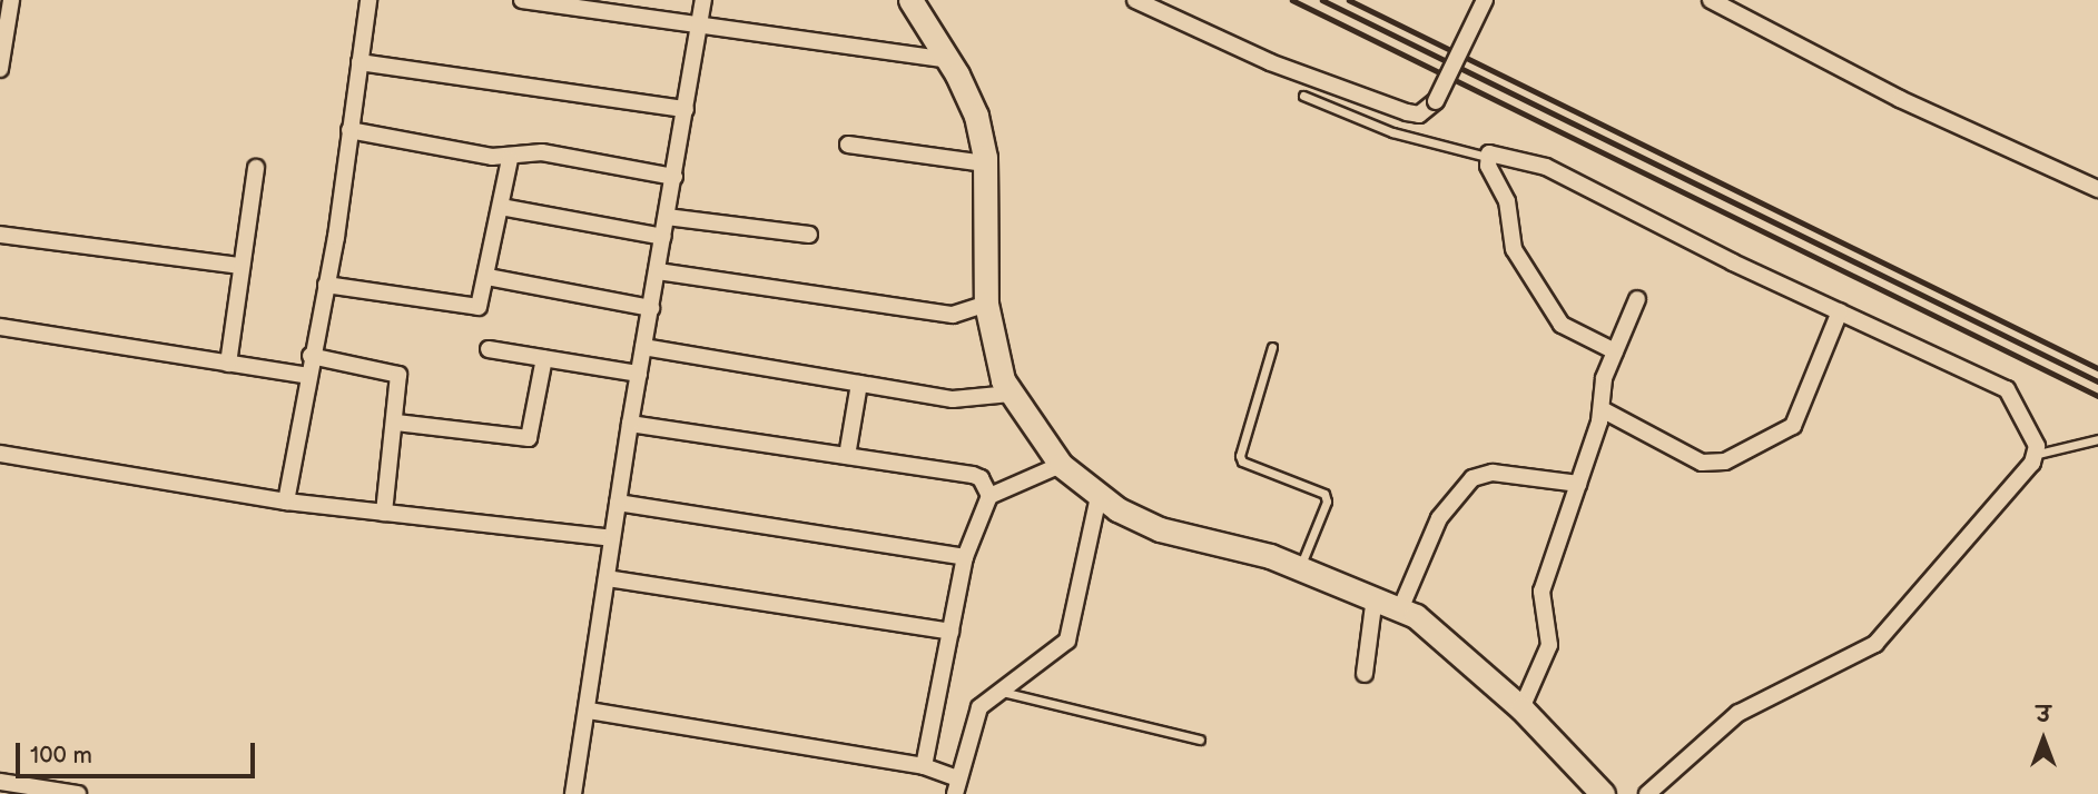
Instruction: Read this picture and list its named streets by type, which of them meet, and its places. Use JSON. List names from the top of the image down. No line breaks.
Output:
{"scale_bar":"100 m","north":"top"}
